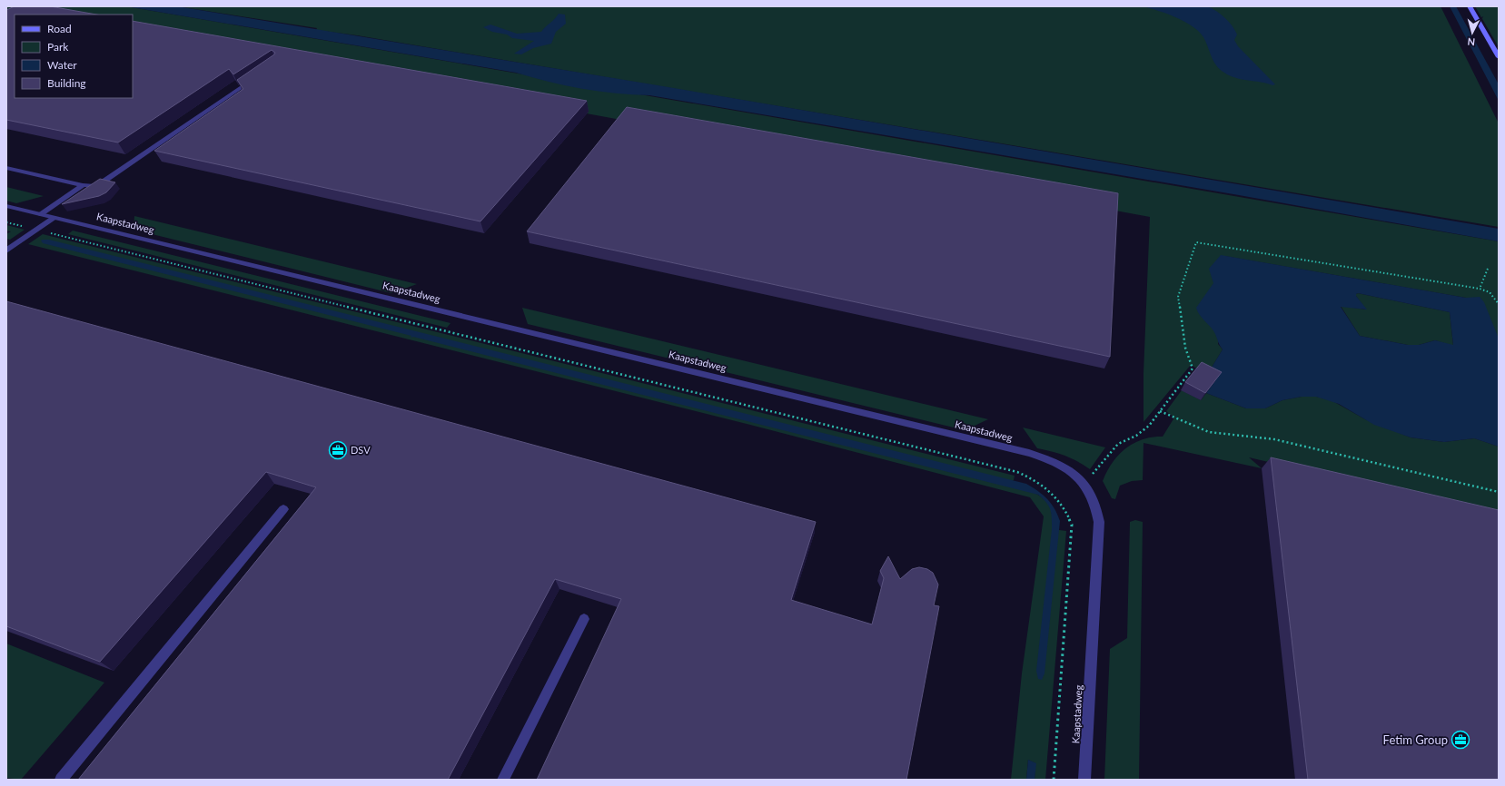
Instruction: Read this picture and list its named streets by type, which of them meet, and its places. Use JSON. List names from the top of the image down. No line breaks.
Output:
{"streets":{"street":["Kaapstadweg"]},"places":{"office":["DSV","Fetim Group"]},"legend":["Road","Park","Water","Building"],"north":"bottom"}
